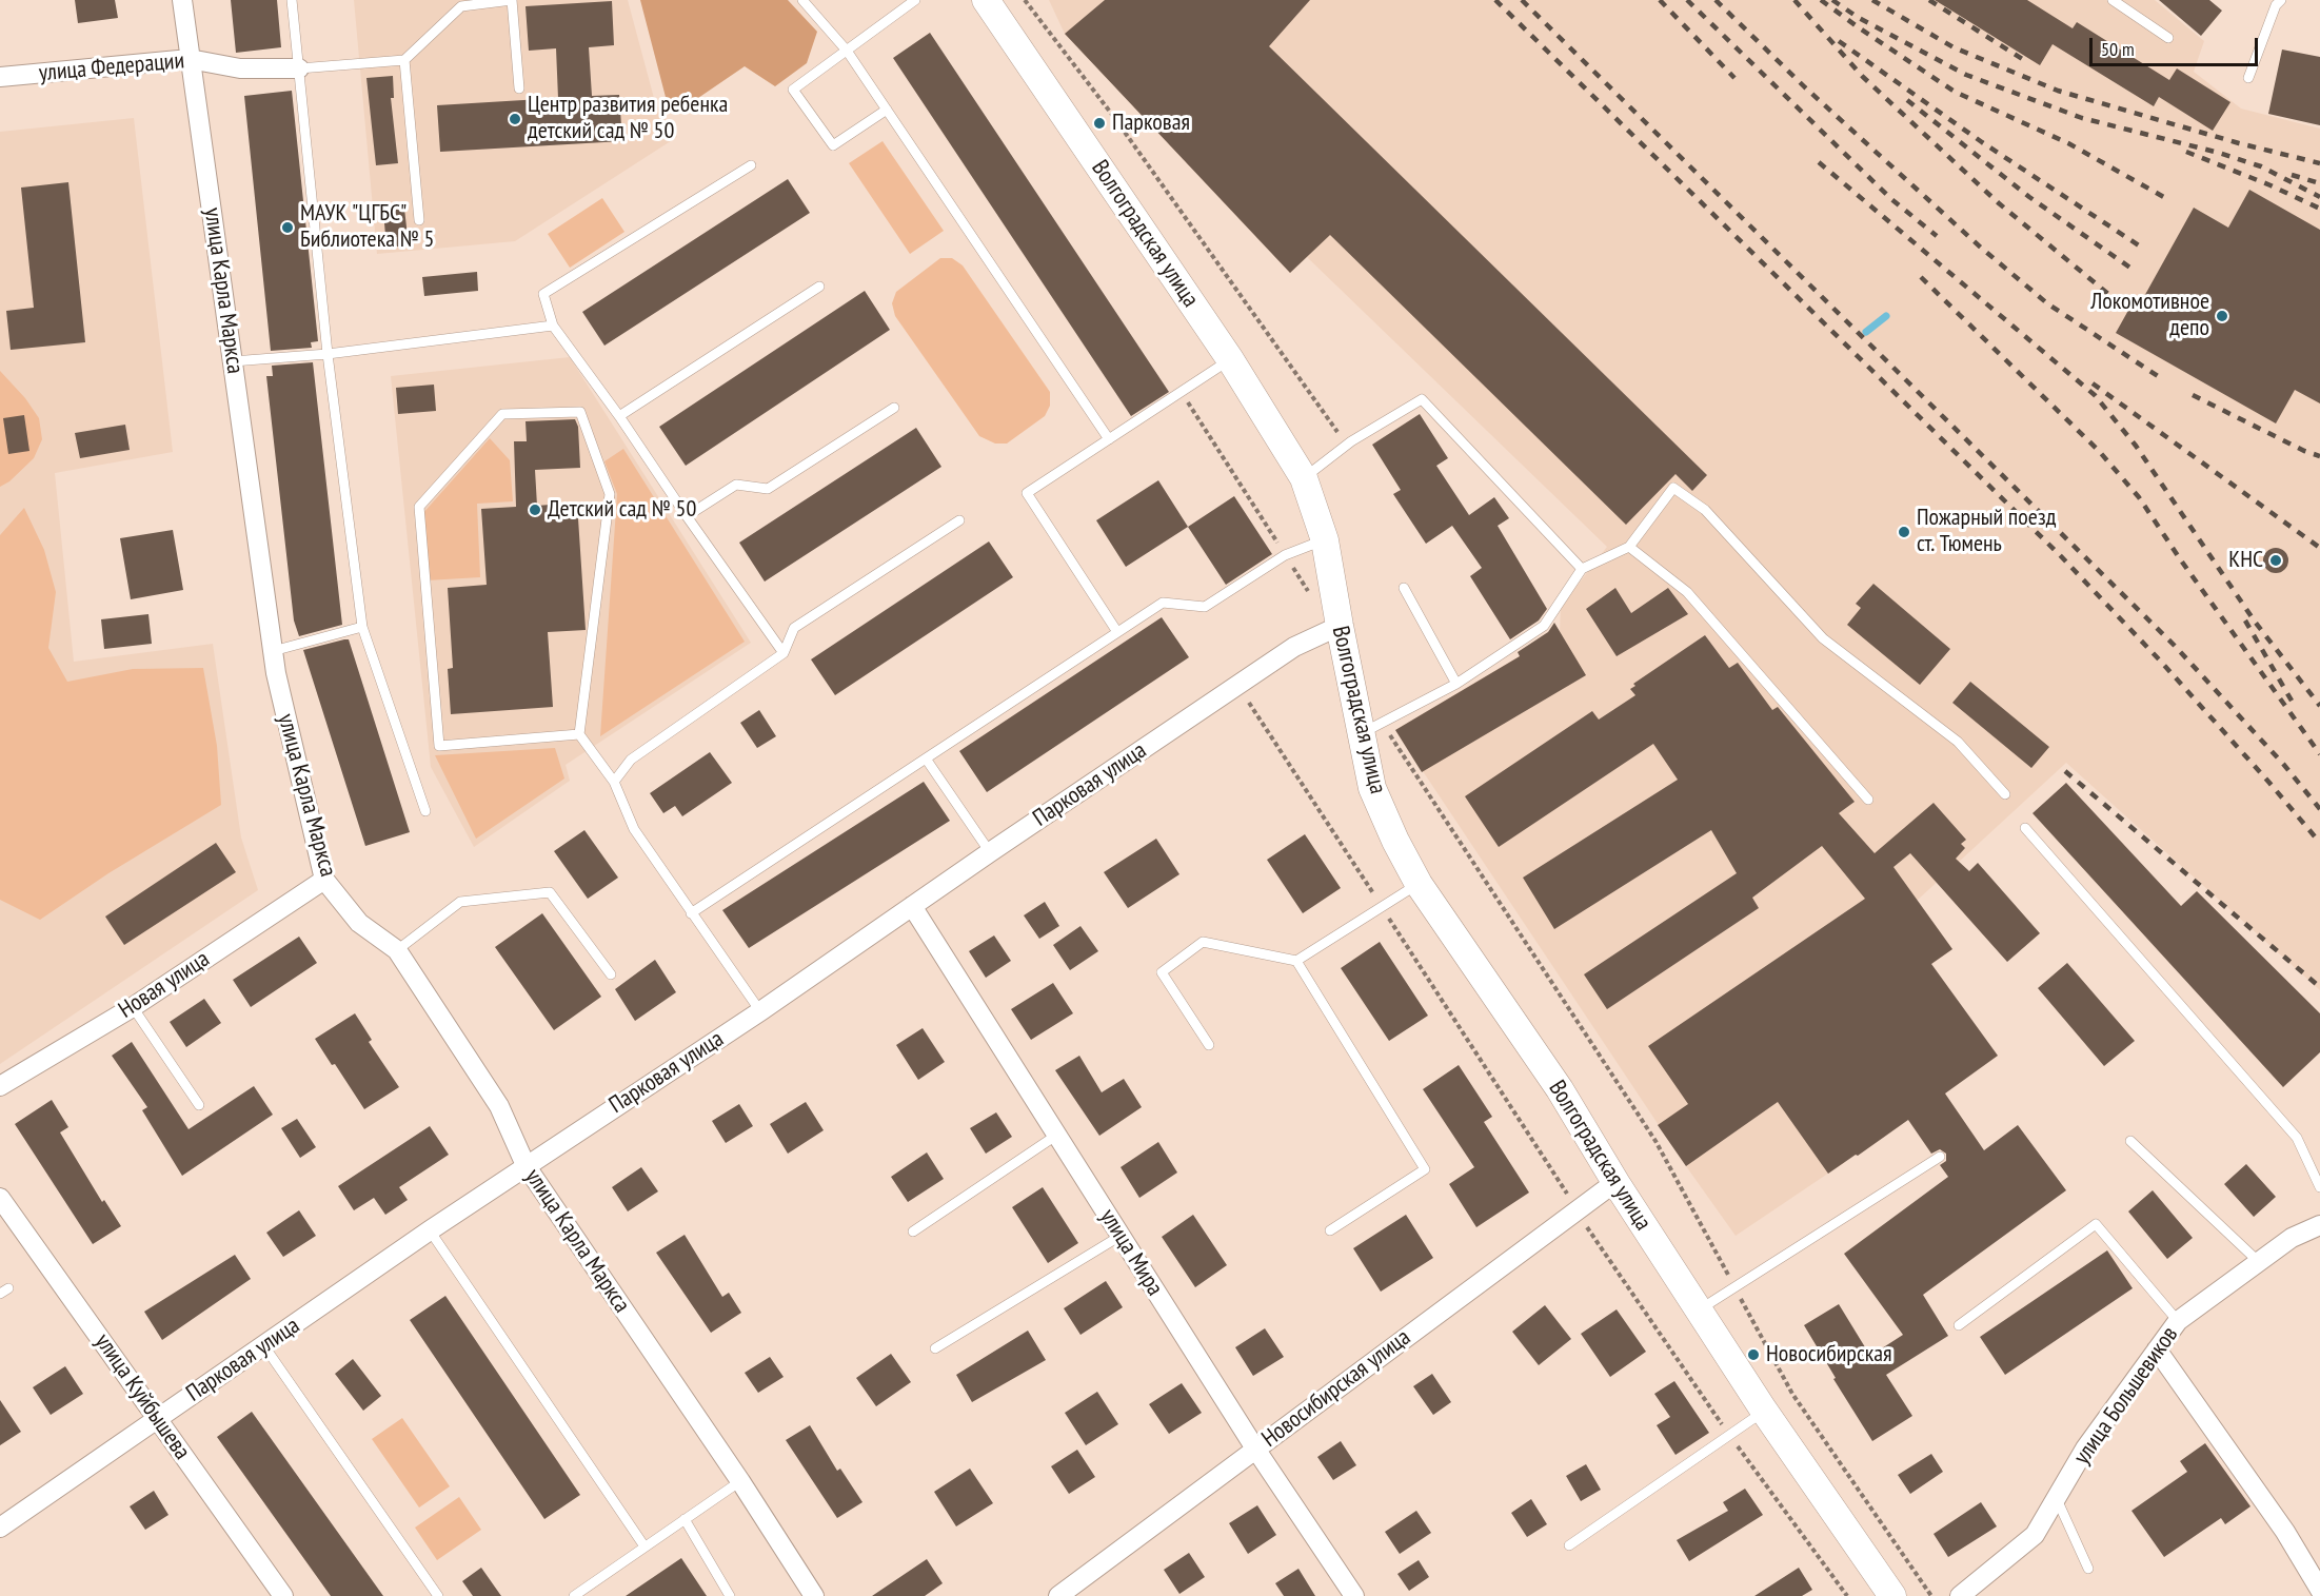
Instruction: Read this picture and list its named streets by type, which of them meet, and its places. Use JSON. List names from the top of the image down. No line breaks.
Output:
{"streets":{"street":["улица Федерации","Волгоградская улица","улица Карла Маркса","Парковая улица","Новая улица","улица Мира","Новосибирская улица","улица Большевиков","улица Куйбышева"]},"crossings":[["улица Федерации","улица Карла Маркса"],["Волгоградская улица","Парковая улица"],["Волгоградская улица","Новосибирская улица"],["улица Карла Маркса","Парковая улица"],["улица Карла Маркса","Новая улица"],["Парковая улица","улица Мира"],["Парковая улица","улица Куйбышева"],["улица Мира","Новосибирская улица"]],"places":["Центр развития ребенка детский сад № 50","Парковая","МАУК \"ЦГБС\" Библиотека № 5","Локомотивное депо","Детский сад № 50","Пожарный поезд ст. Тюмень","КНС","Новосибирская"],"scale_bar":"50 m"}
